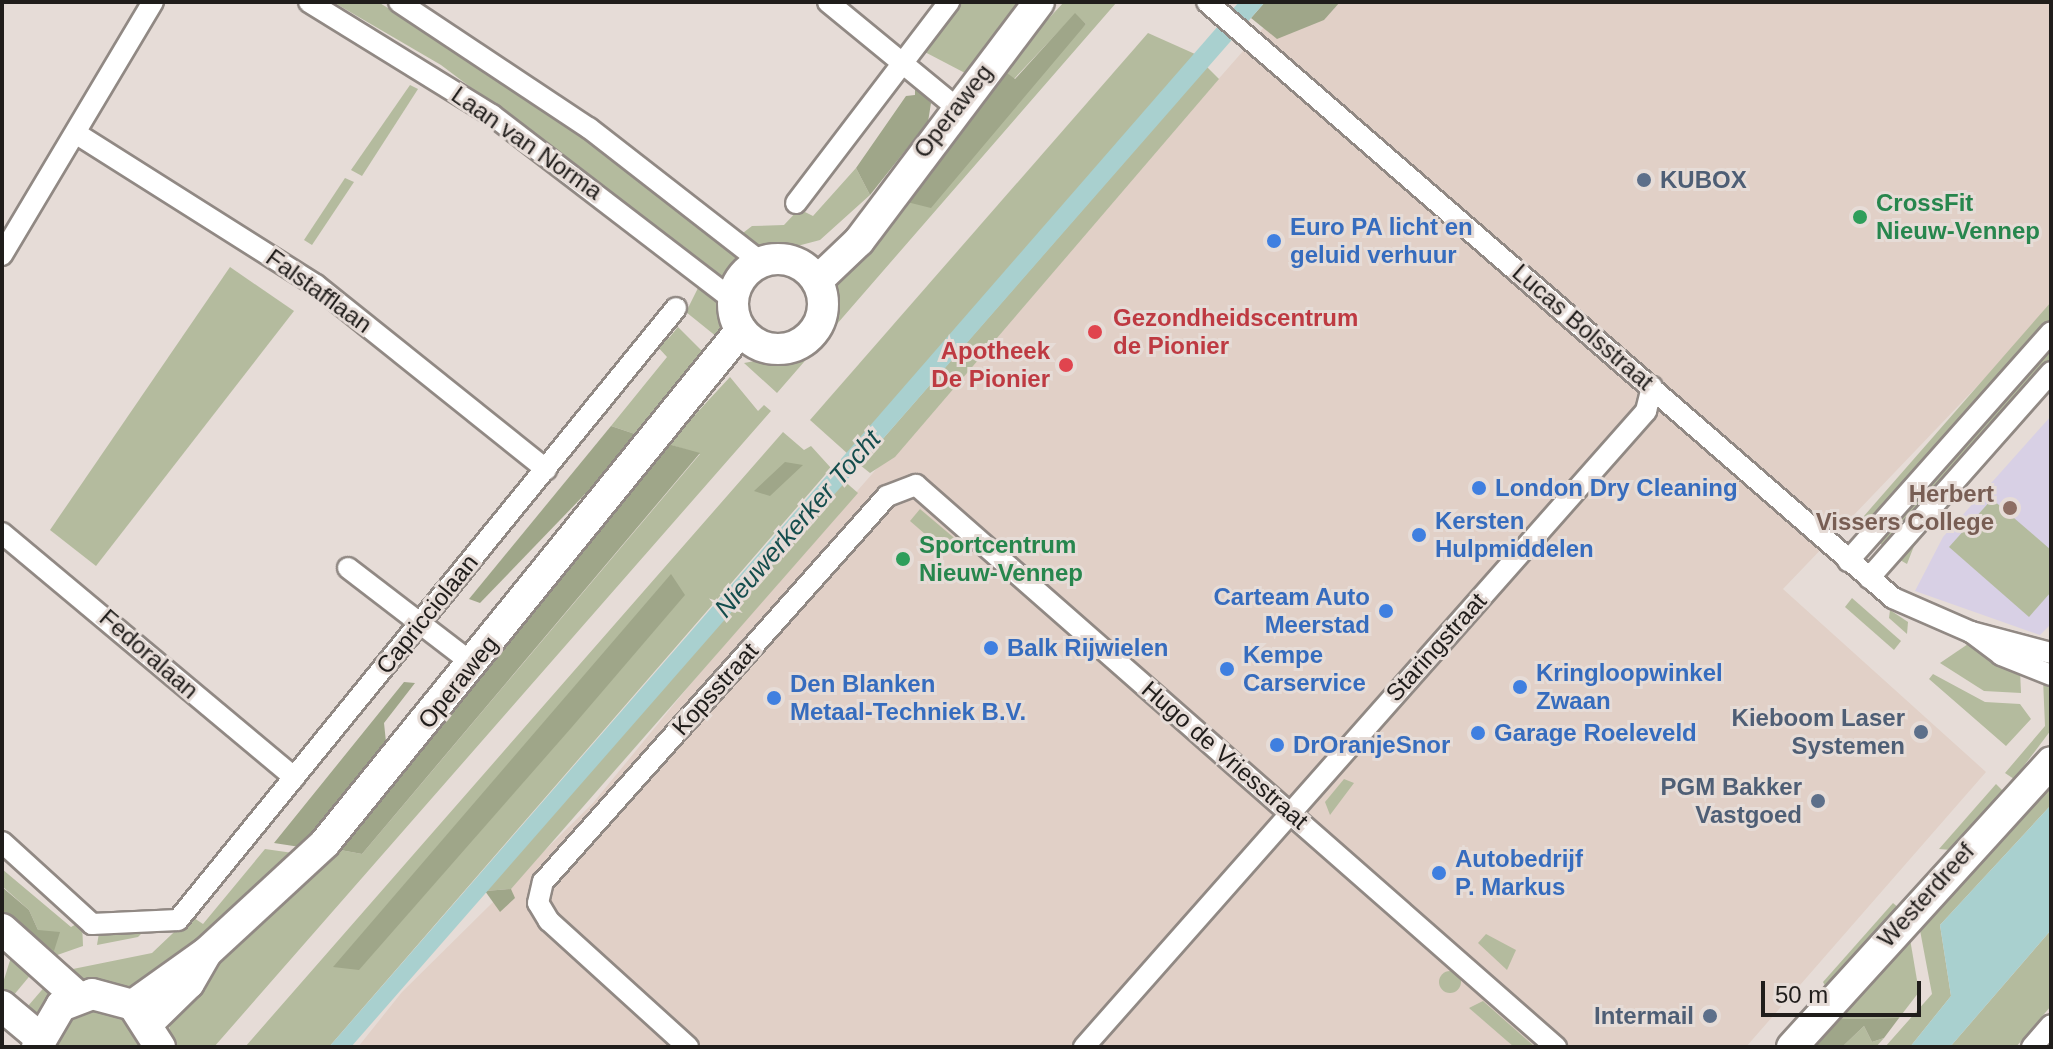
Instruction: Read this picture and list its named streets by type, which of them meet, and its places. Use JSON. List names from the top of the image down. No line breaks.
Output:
{"streets":{"main road":["Operaweg","Westerdreef"],"street":["Laan van Norma","Falstafflaan","Lucas Bolsstraat","Capricciolaan","Staringstraat","Fedoralaan","Kopsstraat","Hugo de Vriesstraat"]},"crossings":[["Operaweg","Laan van Norma"],["Falstafflaan","Capricciolaan"],["Lucas Bolsstraat","Staringstraat"],["Capricciolaan","Fedoralaan"],["Staringstraat","Hugo de Vriesstraat"],["Kopsstraat","Hugo de Vriesstraat"]],"water":["Nieuwerkerker Tocht"],"places":["KUBOX","CrossFit Nieuw-Vennep","Euro PA licht en geluid verhuur","Gezondheidscentrum de Pionier","Apotheek De Pionier","London Dry Cleaning","Herbert Vissers College","Kersten Hulpmiddelen","Sportcentrum Nieuw-Vennep","Carteam Auto Meerstad","Balk Rijwielen","Kempe Carservice","Kringloopwinkel Zwaan","Den Blanken Metaal-Techniek B.V.","Kieboom Laser Systemen","Garage Roeleveld","DrOranjeSnor","PGM Bakker Vastgoed","Autobedrijf P. Markus","Intermail"],"scale_bar":"50 m"}
